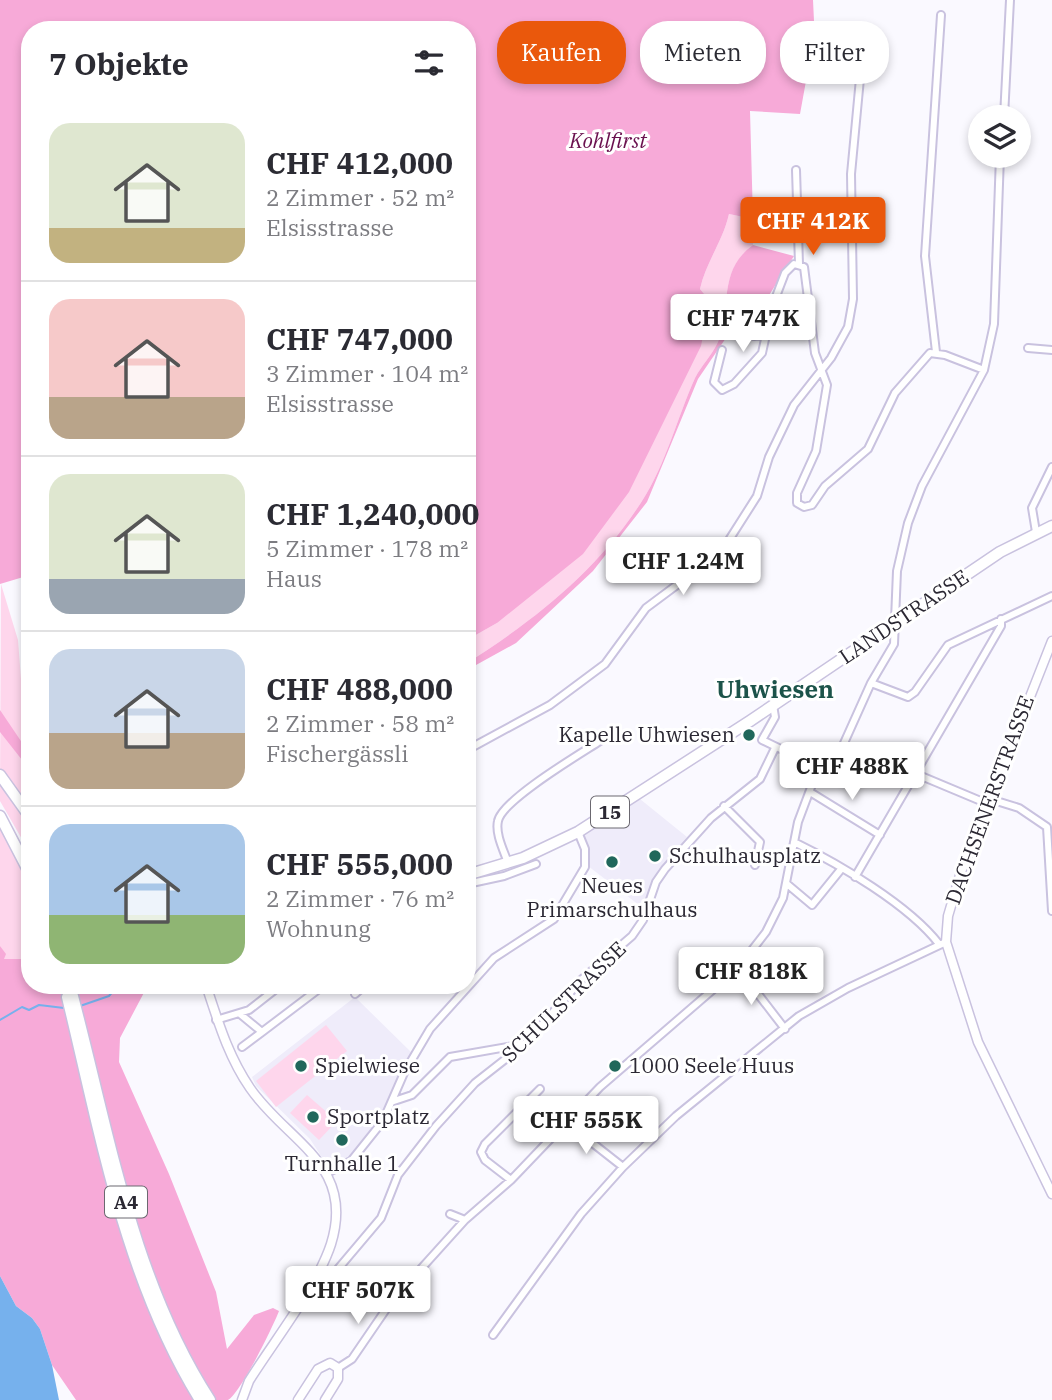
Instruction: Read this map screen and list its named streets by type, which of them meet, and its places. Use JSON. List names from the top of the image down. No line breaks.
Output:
{"streets":{"main road":["LANDSTRASSE","15","A4"],"street":["DACHSENERSTRASSE","SCHULSTRASSE"]},"districts":["Uhwiesen"],"parks":["Kohlfirst"],"places":["Kapelle Uhwiesen","Schulhausplatz","Neues Primarschulhaus","Spielwiese","1000 Seele Huus","Sportplatz","Turnhalle 1"],"page":{"chip":["Kaufen","Mieten","Filter"],"heading":"7 Objekte","list":[{"name":"CHF 412,000","note":"2 Zimmer · 52 m² · Elsisstrasse"},{"name":"CHF 747,000","note":"3 Zimmer · 104 m² · Elsisstrasse"},{"name":"CHF 1,240,000","note":"5 Zimmer · 178 m² · Haus"},{"name":"CHF 488,000","note":"2 Zimmer · 58 m² · Fischergässli"},{"name":"CHF 555,000","note":"2 Zimmer · 76 m² · Wohnung"}],"price":["CHF 412K","CHF 747K","CHF 1.24M","CHF 488K","CHF 818K","CHF 555K","CHF 507K"]}}
